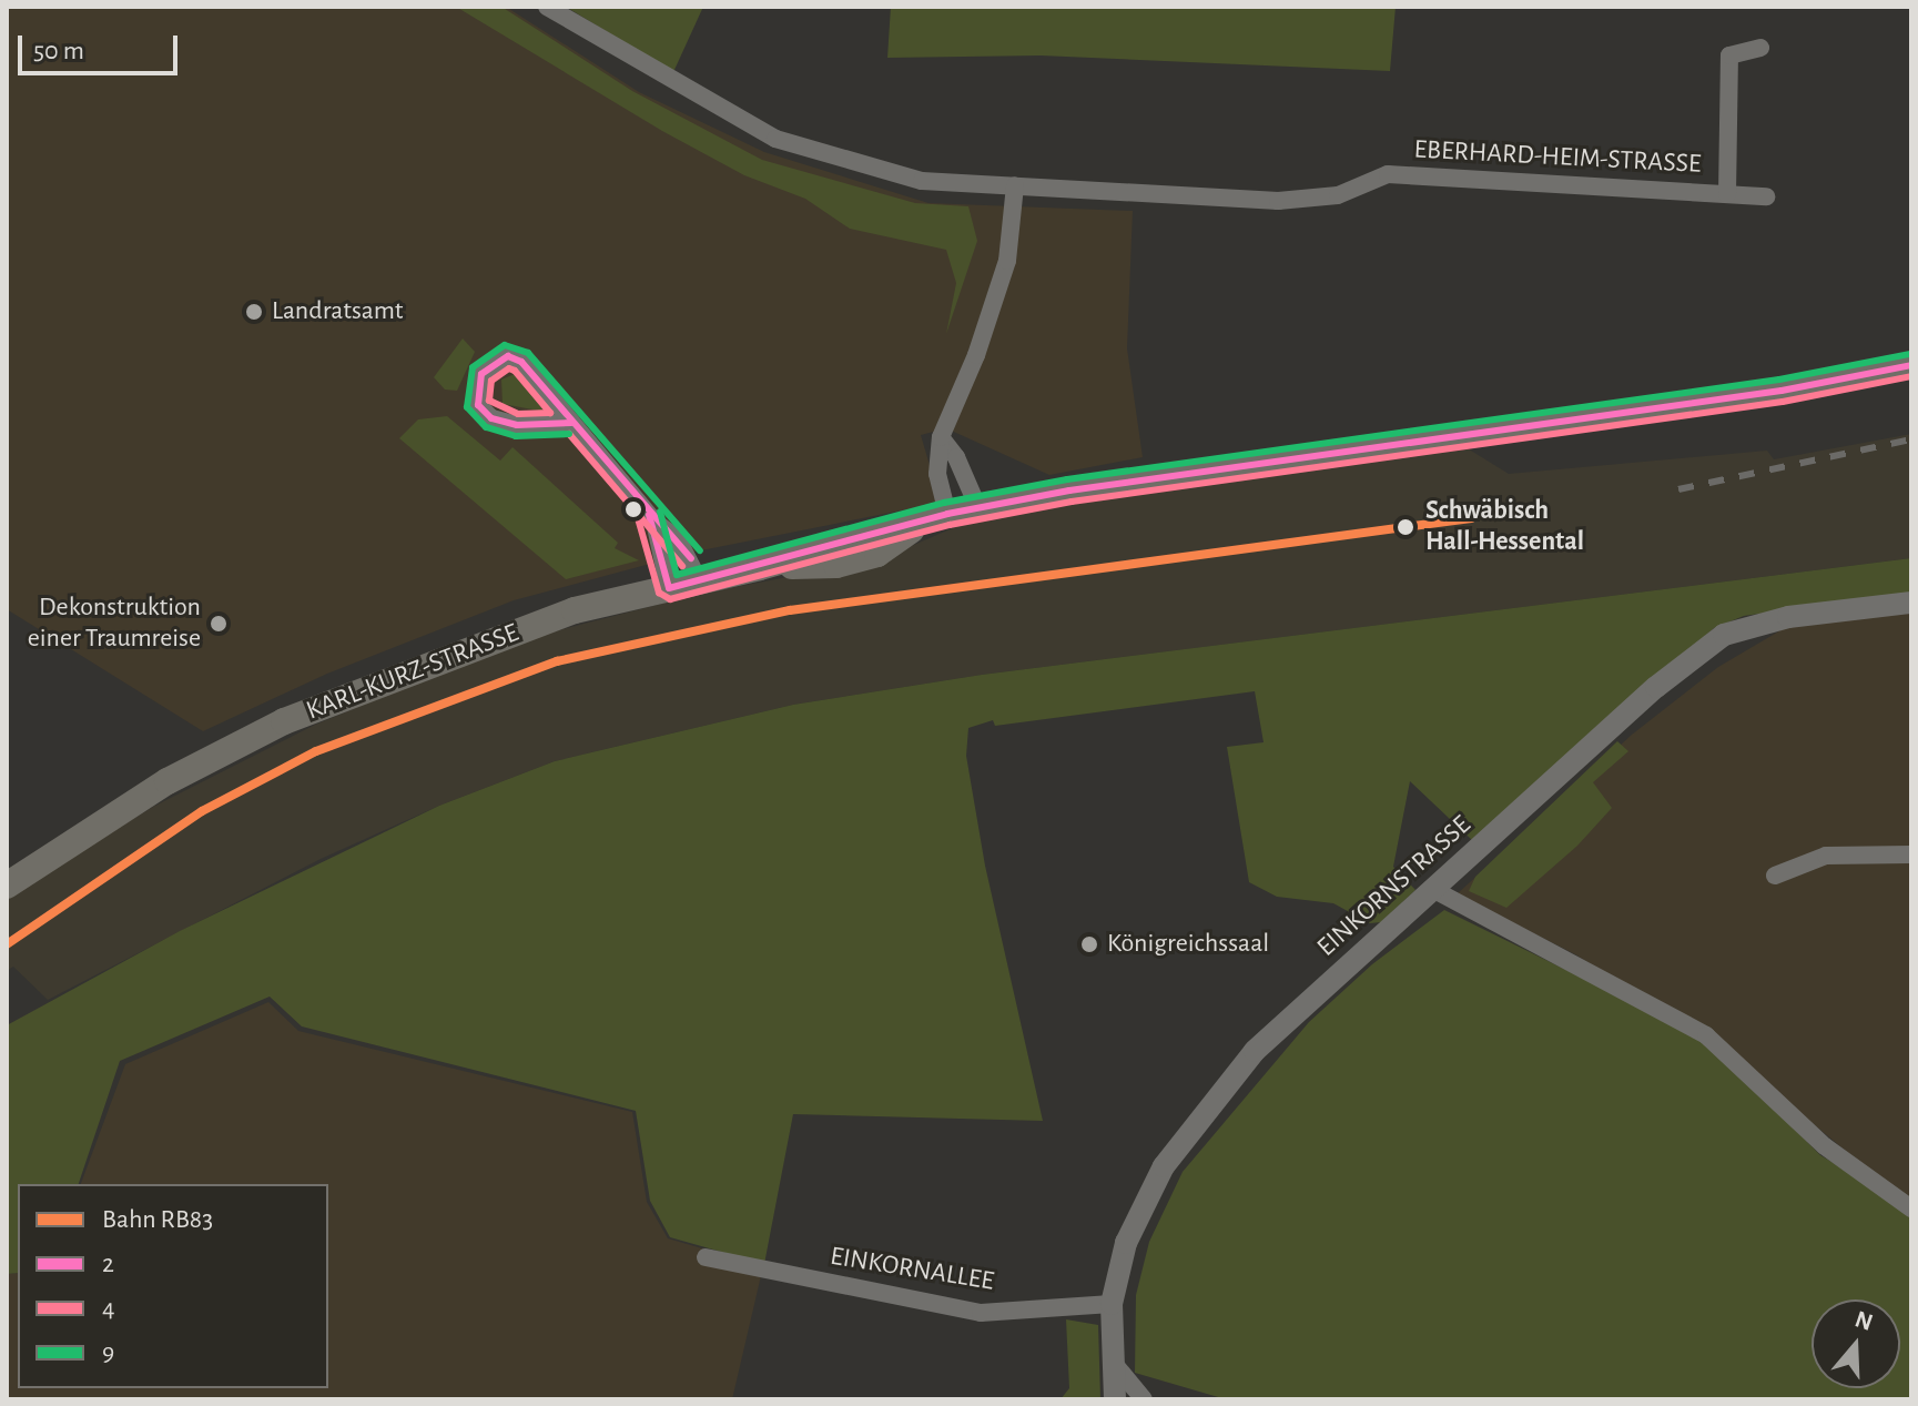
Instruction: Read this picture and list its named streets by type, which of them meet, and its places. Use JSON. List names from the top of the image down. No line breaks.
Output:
{"streets":{"main road":["KARL-KURZ-STRASSE"],"street":["EBERHARD-HEIM-STRASSE","EINKORNSTRASSE","EINKORNALLEE"]},"crossings":[["EINKORNSTRASSE","EINKORNALLEE"]],"places":["Landratsamt","Schwäbisch Hall-Hessental","Dekonstruktion einer Traumreise","Königreichssaal"],"lines":["transit line 9","transit line 2","transit line 4","rail line RB83"],"legend":["Bahn RB83","2","4","9"],"scale_bar":"50 m","north":"top"}
